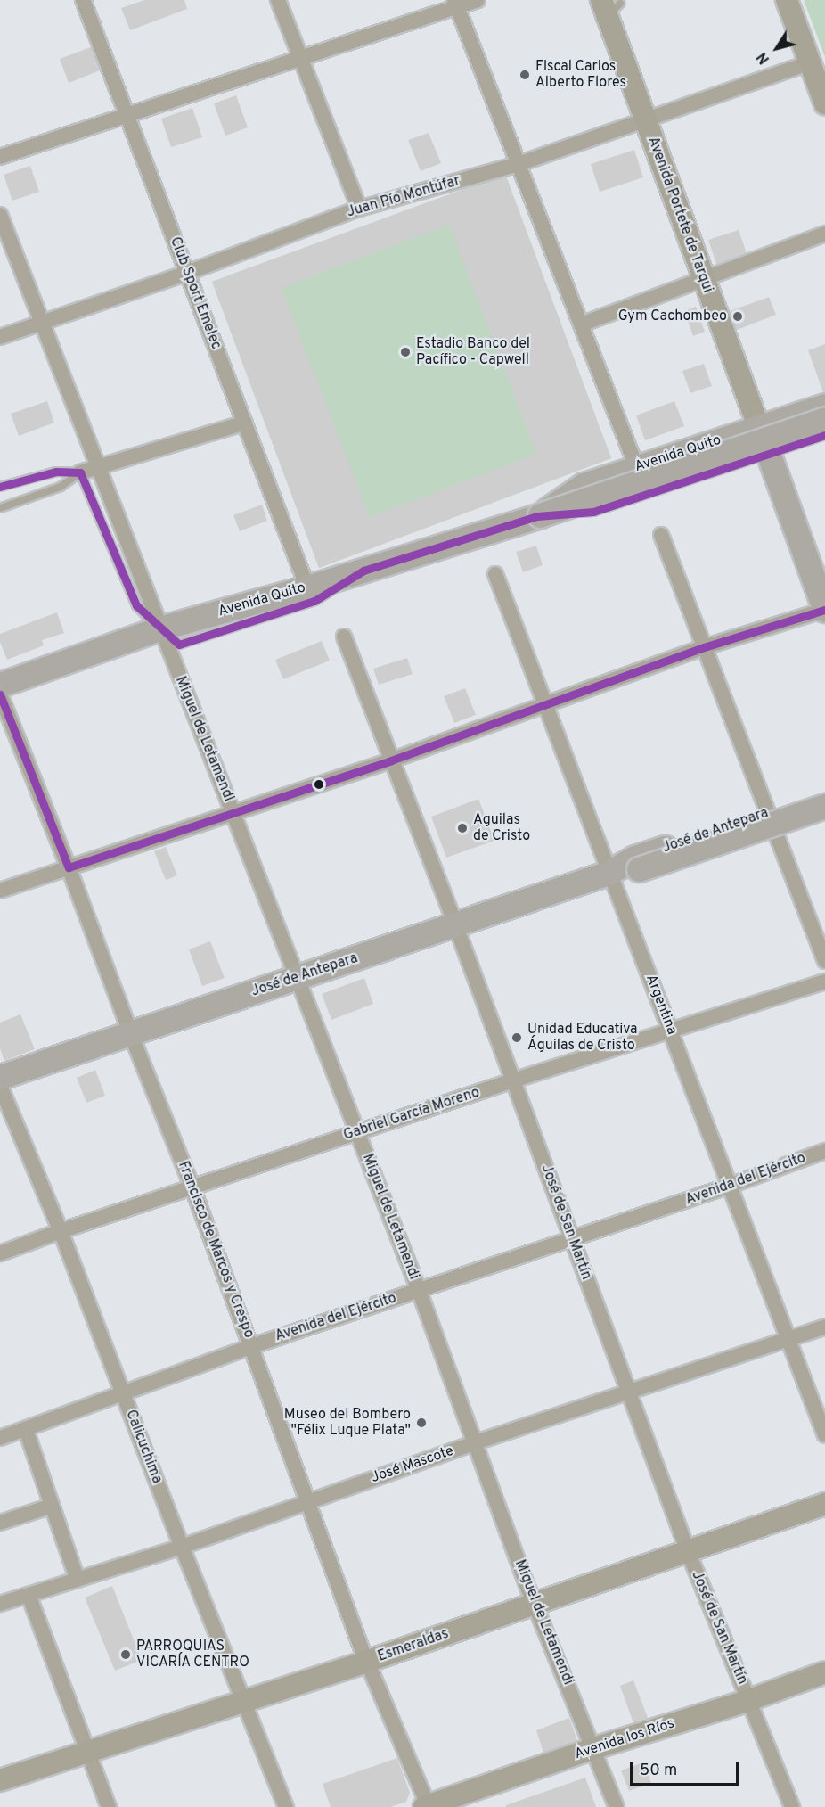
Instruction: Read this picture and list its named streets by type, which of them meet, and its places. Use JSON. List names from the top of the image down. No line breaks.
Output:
{"streets":{"main road":["Avenida Portete de Tarqui","Avenida Quito","José de Antepara","Esmeraldas","Avenida los Ríos"],"street":["Juan Pío Montúfar","Club Sport Emelec","Miguel de Letamendi","Argentina","Gabriel García Moreno","Avenida del Ejército","José de San Martín","Francisco de Marcos y Crespo","Calicuchima","José Mascote"]},"crossings":[["Juan Pío Montúfar","Avenida Portete de Tarqui"],["Juan Pío Montúfar","Club Sport Emelec"],["Juan Pío Montúfar","Miguel de Letamendi"],["Avenida Portete de Tarqui","Avenida Quito"],["Club Sport Emelec","Avenida Quito"],["Avenida Quito","Miguel de Letamendi"],["Miguel de Letamendi","José de Antepara"],["Miguel de Letamendi","Gabriel García Moreno"],["Miguel de Letamendi","Avenida del Ejército"],["Miguel de Letamendi","José Mascote"],["Miguel de Letamendi","Esmeraldas"],["Miguel de Letamendi","Avenida los Ríos"],["José de Antepara","Argentina"],["José de Antepara","José de San Martín"],["José de Antepara","Francisco de Marcos y Crespo"],["Argentina","Gabriel García Moreno"],["Argentina","Avenida del Ejército"],["Argentina","José Mascote"],["Gabriel García Moreno","José de San Martín"],["Gabriel García Moreno","Francisco de Marcos y Crespo"],["Gabriel García Moreno","Calicuchima"],["Avenida del Ejército","José de San Martín"],["Avenida del Ejército","Francisco de Marcos y Crespo"],["Avenida del Ejército","Calicuchima"],["José de San Martín","José Mascote"],["José de San Martín","Esmeraldas"],["José de San Martín","Avenida los Ríos"],["Francisco de Marcos y Crespo","José Mascote"],["Francisco de Marcos y Crespo","Esmeraldas"],["Francisco de Marcos y Crespo","Avenida los Ríos"],["Calicuchima","José Mascote"],["Calicuchima","Esmeraldas"]],"places":["Fiscal Carlos Alberto Flores","Gym Cachombeo","Estadio Banco del Pacífico - Capwell","Aguilas de Cristo","Unidad Educativa Águilas de Cristo","Museo del Bombero \"Félix Luque Plata\"","PARROQUIAS VICARÍA CENTRO"],"scale_bar":"50 m","north":"bottom left"}
